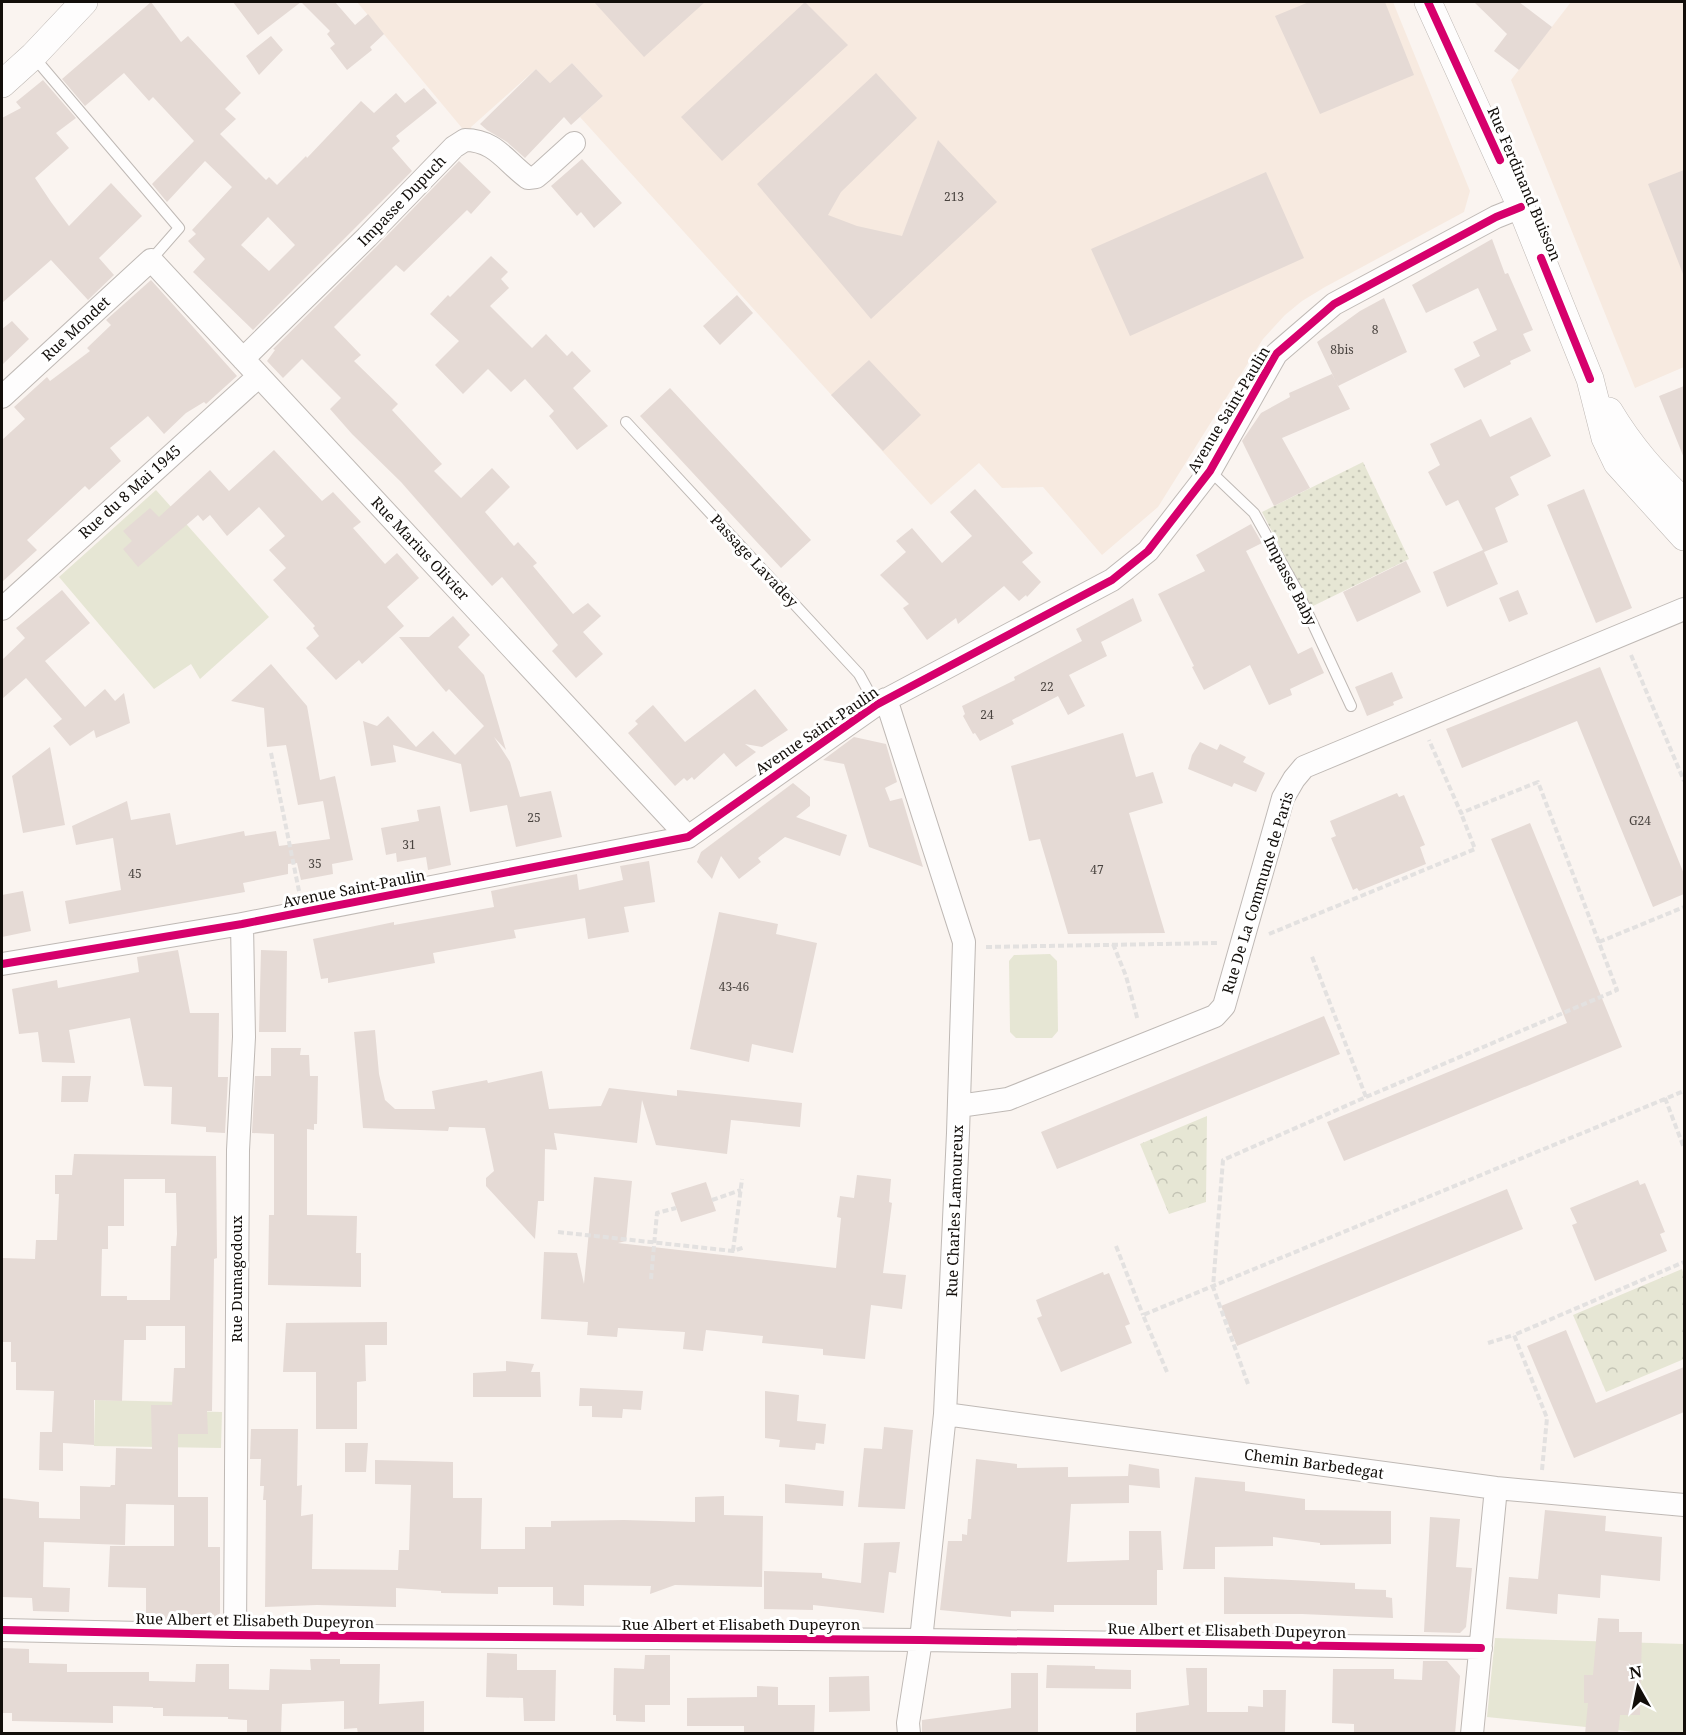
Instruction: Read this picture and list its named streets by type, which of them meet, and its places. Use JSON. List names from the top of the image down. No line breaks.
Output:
{"streets":{"street":["Rue Ferdinand Buisson","Impasse Dupuch","Rue Mondet","Avenue Saint-Paulin","Rue du 8 Mai 1945","Rue Marius Olivier","Rue De La Commune de Paris","Rue Charles Lamoureux","Rue Dumagodoux","Chemin Barbedegat","Rue Albert et Elisabeth Dupeyron"],"lane":["Passage Lavadey","Impasse Baby"]},"crossings":[["Rue Ferdinand Buisson","Avenue Saint-Paulin"],["Impasse Dupuch","Rue Marius Olivier"],["Rue Mondet","Rue Marius Olivier"],["Avenue Saint-Paulin","Rue Marius Olivier"],["Avenue Saint-Paulin","Passage Lavadey"],["Avenue Saint-Paulin","Impasse Baby"],["Avenue Saint-Paulin","Rue Charles Lamoureux"],["Avenue Saint-Paulin","Rue Dumagodoux"],["Rue du 8 Mai 1945","Rue Marius Olivier"],["Passage Lavadey","Rue Charles Lamoureux"],["Rue De La Commune de Paris","Rue Charles Lamoureux"],["Rue Charles Lamoureux","Chemin Barbedegat"],["Rue Charles Lamoureux","Rue Albert et Elisabeth Dupeyron"],["Rue Dumagodoux","Rue Albert et Elisabeth Dupeyron"]],"house_numbers":["213","8","8bis","22","24","25","G24","31","35","47","45","43-46"],"north":"top"}
